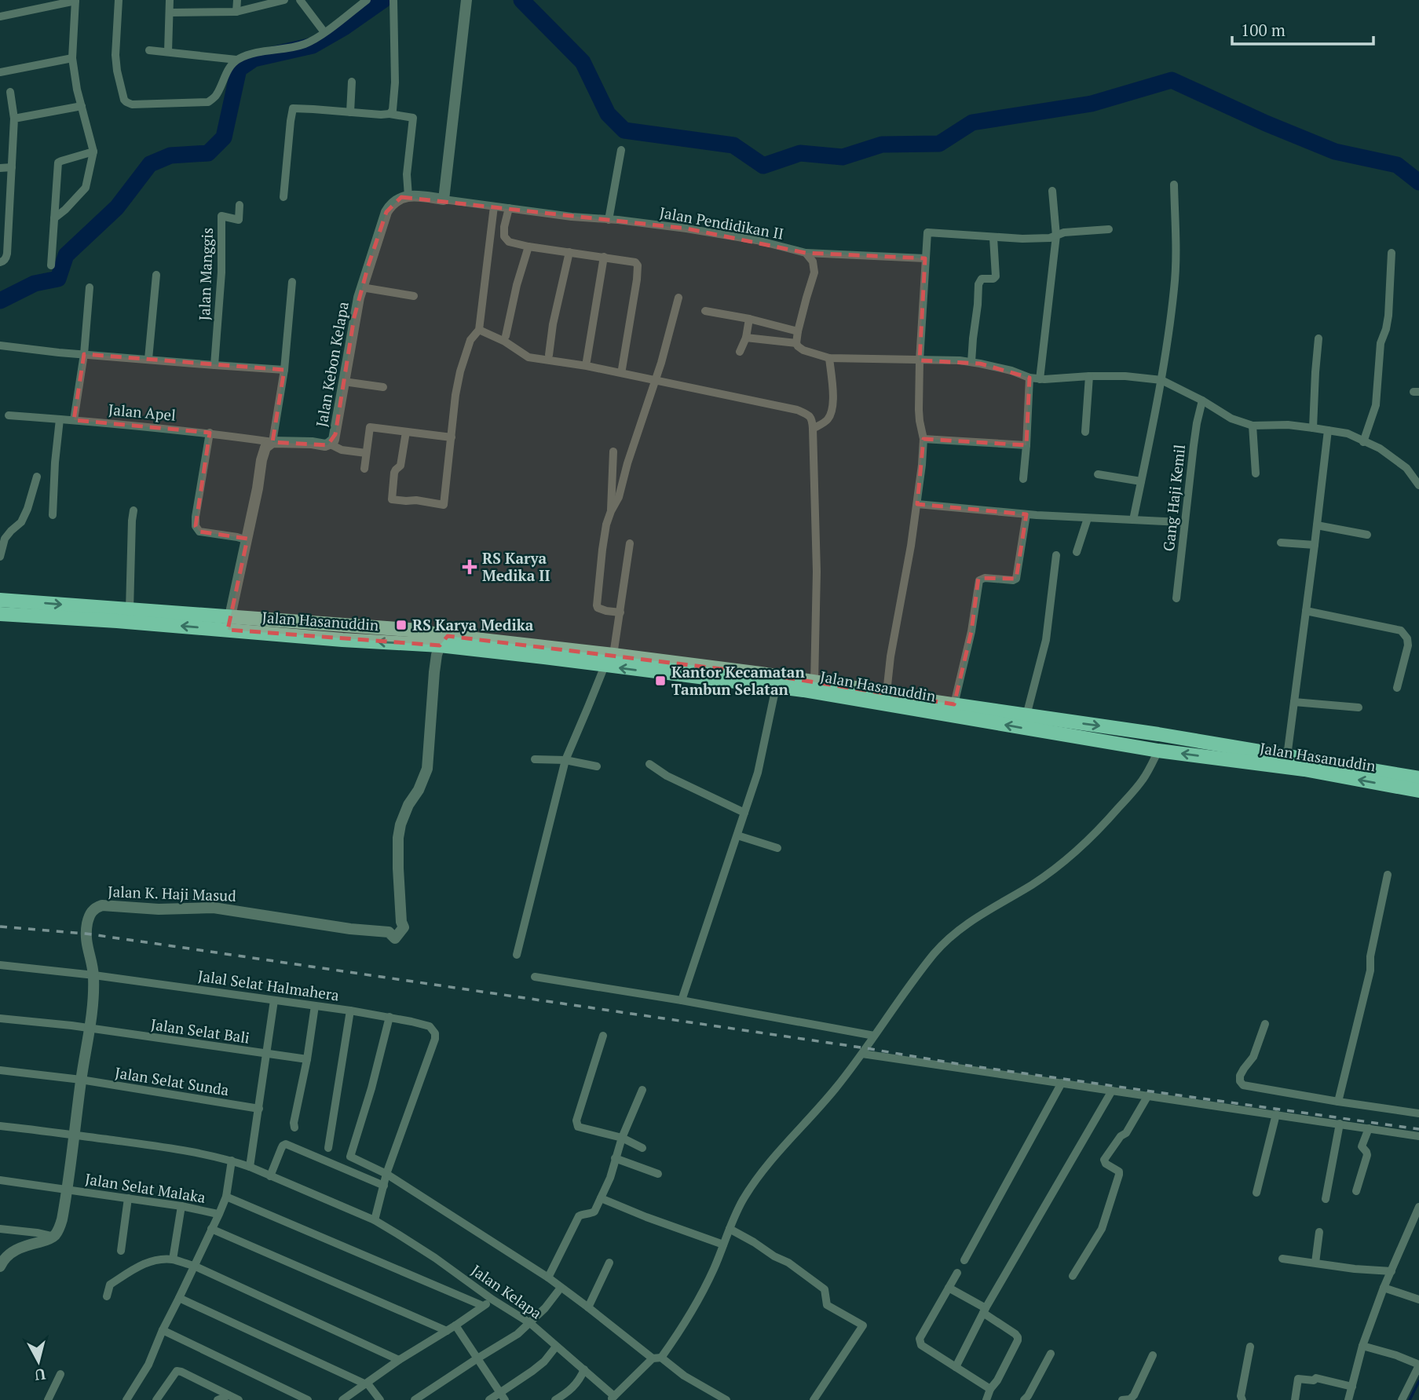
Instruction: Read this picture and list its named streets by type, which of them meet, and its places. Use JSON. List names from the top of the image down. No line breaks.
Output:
{"streets":{"highway":["Jalan Hasanuddin"],"street":["Jalan Pendidikan II","Jalan Manggis","Jalan Kebon Kelapa","Jalan Apel","Gang Haji Kemil","Jalan K. Haji Masud","Jalal Selat Halmahera","Jalan Selat Bali","Jalan Selat Sunda","Jalan Selat Malaka","Jalan Kelapa"]},"crossings":[["Jalan Kebon Kelapa","Jalan Apel"],["Jalan Hasanuddin","Jalan K. Haji Masud"],["Jalan K. Haji Masud","Jalal Selat Halmahera"],["Jalan K. Haji Masud","Jalan Selat Bali"],["Jalan K. Haji Masud","Jalan Selat Sunda"],["Jalan K. Haji Masud","Jalan Selat Malaka"],["Jalan K. Haji Masud","Jalan Kelapa"]],"places":{"health":["RS Karya Medika II"],"transit":["RS Karya Medika","Kantor Kecamatan Tambun Selatan"]},"scale_bar":"100 m","north":"bottom"}
